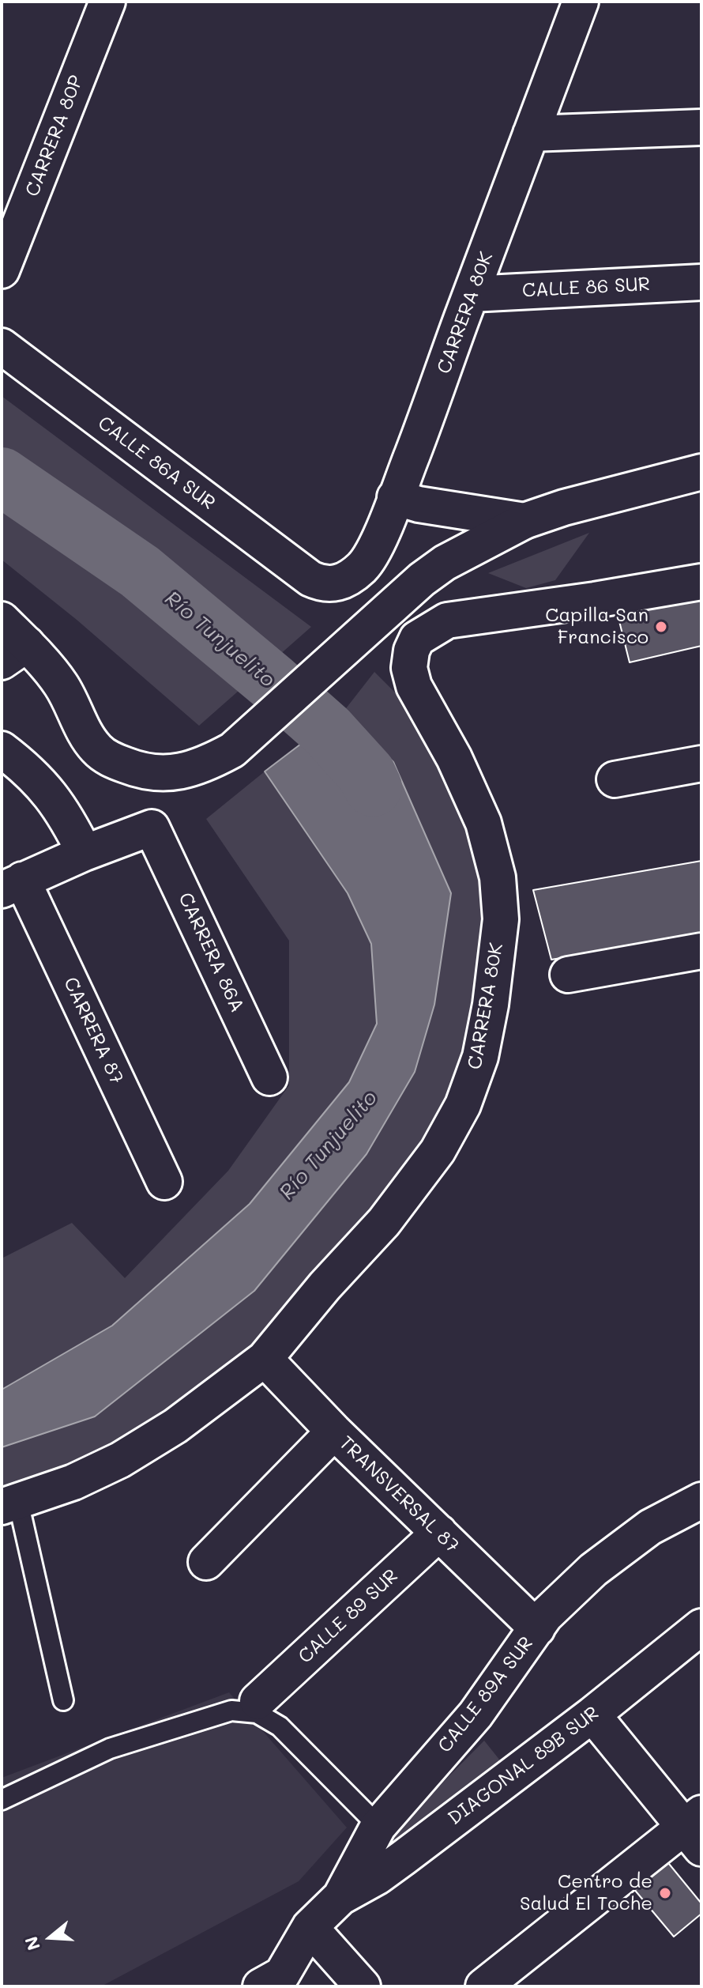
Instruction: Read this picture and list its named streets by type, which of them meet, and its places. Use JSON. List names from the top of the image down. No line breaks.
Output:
{"streets":{"street":["CARRERA 80P","CALLE 86 SUR","CARRERA 80K","CALLE 86A SUR","CARRERA 86A","CARRERA 87","TRANSVERSAL 87","CALLE 89 SUR","CALLE 89A SUR","DIAGONAL 89B SUR"]},"crossings":[["CALLE 86 SUR","CARRERA 80K"],["CARRERA 80K","CALLE 86A SUR"],["CARRERA 80K","TRANSVERSAL 87"],["TRANSVERSAL 87","CALLE 89 SUR"],["TRANSVERSAL 87","CALLE 89A SUR"],["CALLE 89A SUR","DIAGONAL 89B SUR"]],"water":["Río Tunjuelito"],"places":["Capilla San Francisco","Centro de Salud El Toche"],"north":"left"}
